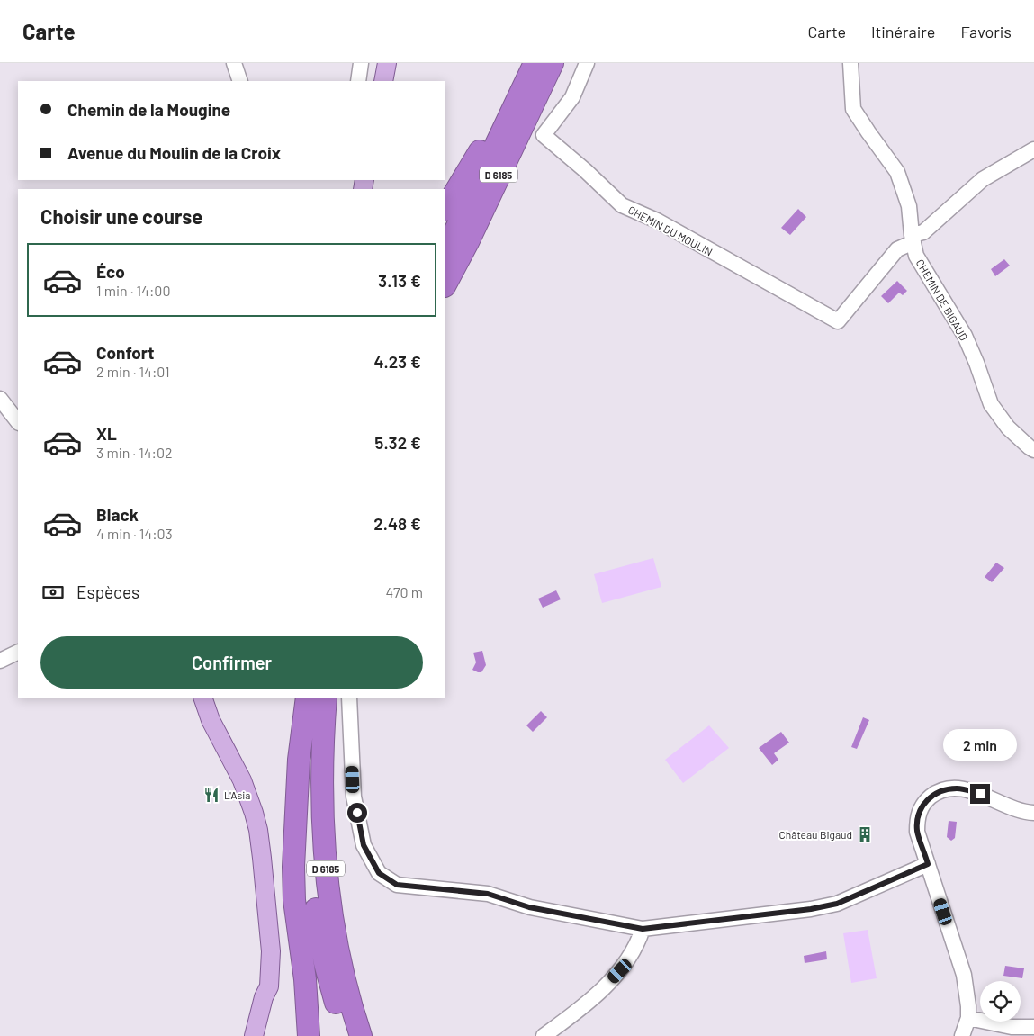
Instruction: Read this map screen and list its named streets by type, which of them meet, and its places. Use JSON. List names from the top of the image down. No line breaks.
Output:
{"streets":{"highway":["D 6185"],"street":["CHEMIN DU MOULIN","CHEMIN DE BIGAUD"]},"crossings":[["CHEMIN DU MOULIN","CHEMIN DE BIGAUD"]],"places":{"restaurant":["L'Asia"],"building":["Château Bigaud"]},"page":{"header":"Carte","nav":["Carte","Itinéraire","Favoris"],"banner":["Chemin de la Mougine","Avenue du Moulin de la Croix"],"heading":"Choisir une course","list":[{"name":"Éco","note":"1 min · 14:00","value":"3.13 €"},{"name":"Confort","note":"2 min · 14:01","value":"4.23 €"},{"name":"XL","note":"3 min · 14:02","value":"5.32 €"},{"name":"Black","note":"4 min · 14:03","value":"2.48 €"}],"pay":["Espèces","470 m"],"buttons":"Confirmer","bubble":"2 min"}}
